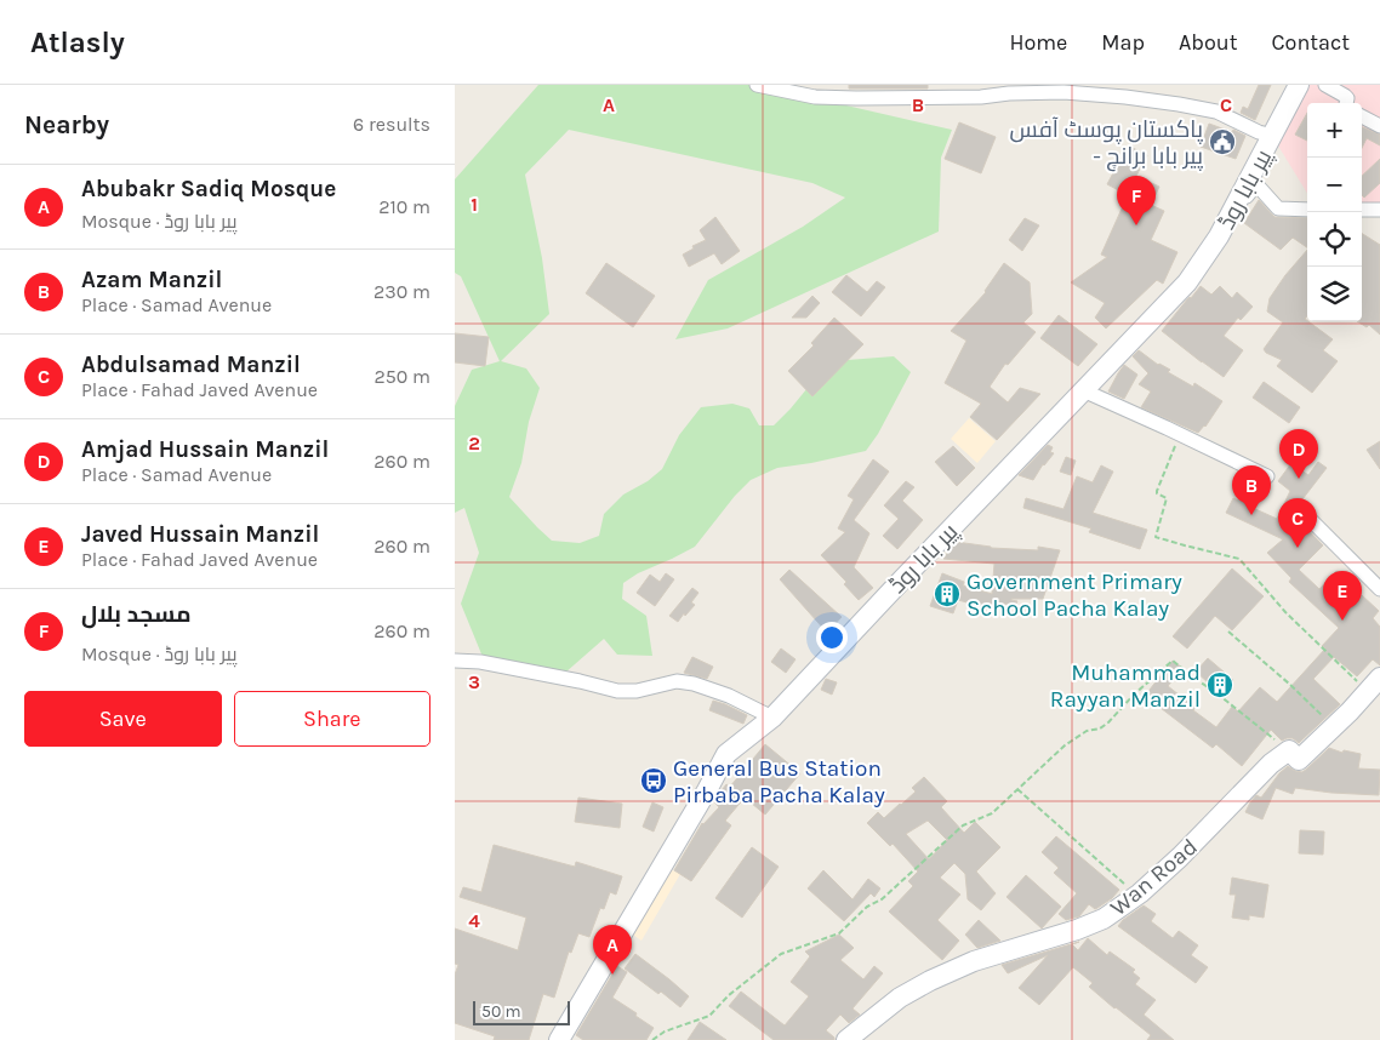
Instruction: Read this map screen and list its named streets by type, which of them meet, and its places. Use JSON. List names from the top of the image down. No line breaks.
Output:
{"streets":{"main road":["پیر بابا روڈ","Wan Road"]},"places":{"public building":["پاکستان پوسٹ آفس - پیر بابا برانچ"],"building":["Government Primary School Pacha Kalay","Muhammad Rayyan Manzil"],"bus stop":["General Bus Station Pirbaba Pacha Kalay"]},"scale_bar":"50 m","page":{"header":"Atlasly","nav":["Home","Map","About","Contact"],"heading":["Nearby","6 results"],"map_buttons":["+","−"],"list":[{"mark":"A","name":"Abubakr Sadiq Mosque","note":"Mosque · پیر بابا روڈ","value":"210 m"},{"mark":"B","name":"Azam Manzil","note":"Place · Samad Avenue","value":"230 m"},{"mark":"C","name":"Abdulsamad Manzil","note":"Place · Fahad Javed Avenue","value":"250 m"},{"mark":"D","name":"Amjad Hussain Manzil","note":"Place · Samad Avenue","value":"260 m"},{"mark":"E","name":"Javed Hussain Manzil","note":"Place · Fahad Javed Avenue","value":"260 m"},{"mark":"F","name":"مسجد بلال","note":"Mosque · پیر بابا روڈ","value":"260 m"}],"pins":["F","D","B","C","E","A"],"buttons":["Save","Share"],"scale":"50 m"},"grid":{"columns":["A","B","C"],"rows":["1","2","3","4"]}}
